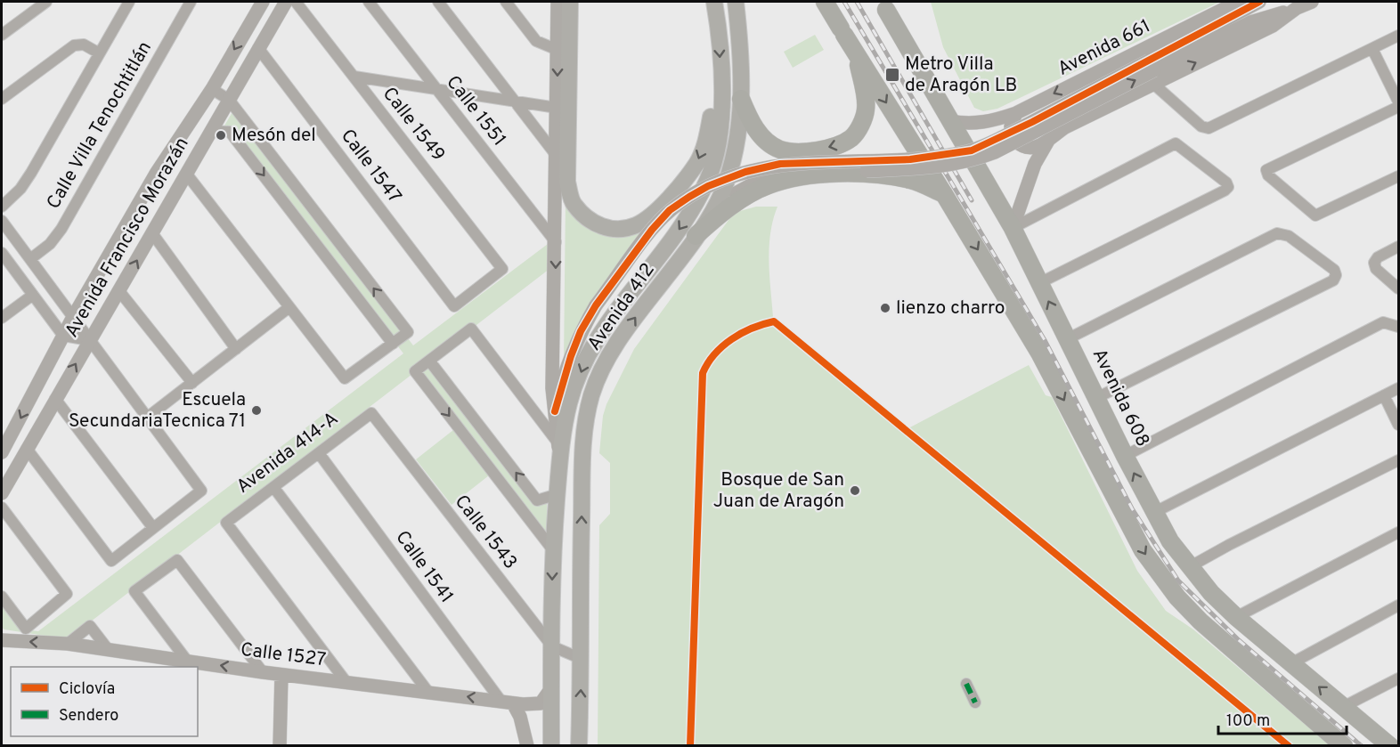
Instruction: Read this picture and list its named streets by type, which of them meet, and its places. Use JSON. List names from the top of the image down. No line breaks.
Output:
{"streets":{"highway":["Avenida 608"],"main road":["Avenida 412"],"street":["Avenida 661","Calle 1551","Calle 1549","Calle Villa Tenochtitlán","Calle 1547","Avenida Francisco Morazán","Avenida 414-A","Calle 1543","Calle 1541","Calle 1527"]},"crossings":[["Avenida 661","Avenida 608"],["Calle 1551","Avenida 412"],["Calle 1549","Calle 1547"],["Calle 1547","Avenida Francisco Morazán"],["Avenida 412","Calle 1543"],["Avenida 412","Calle 1527"],["Avenida 414-A","Calle 1543"],["Avenida 414-A","Calle 1541"],["Avenida 414-A","Calle 1527"],["Calle 1541","Calle 1527"]],"one_way":["Calle 1527"],"places":{"transit":["Metro Villa de Aragón LB"],"other":["Mesón del","lienzo charro","Escuela SecundariaTecnica 71","Bosque de San Juan de Aragón"]},"legend":["Ciclovía","Sendero"],"scale_bar":"100 m"}
